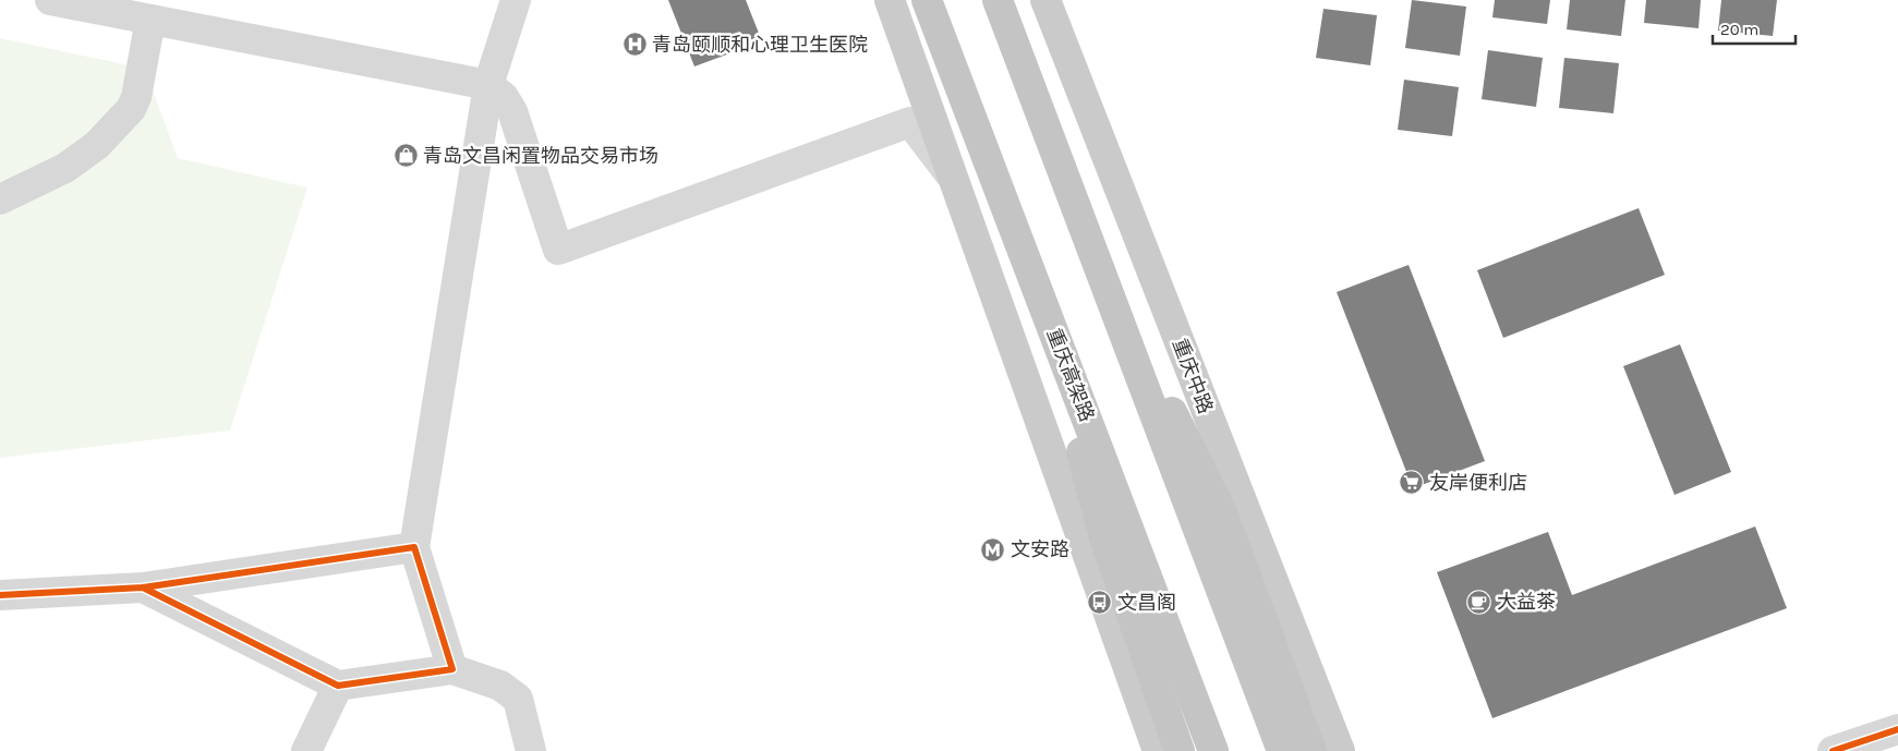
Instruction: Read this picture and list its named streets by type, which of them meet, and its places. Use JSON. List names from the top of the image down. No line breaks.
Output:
{"streets":{"highway":["重庆高架路"],"main road":["重庆中路"]},"places":{"hospital":["青岛颐顺和心理卫生医院"],"shop":["青岛文昌闲置物品交易市场"],"supermarket":["友岸便利店"],"metro station":["文安路"],"cafe":["大益茶"],"bus stop":["文昌阁"]},"scale_bar":"20 m"}
